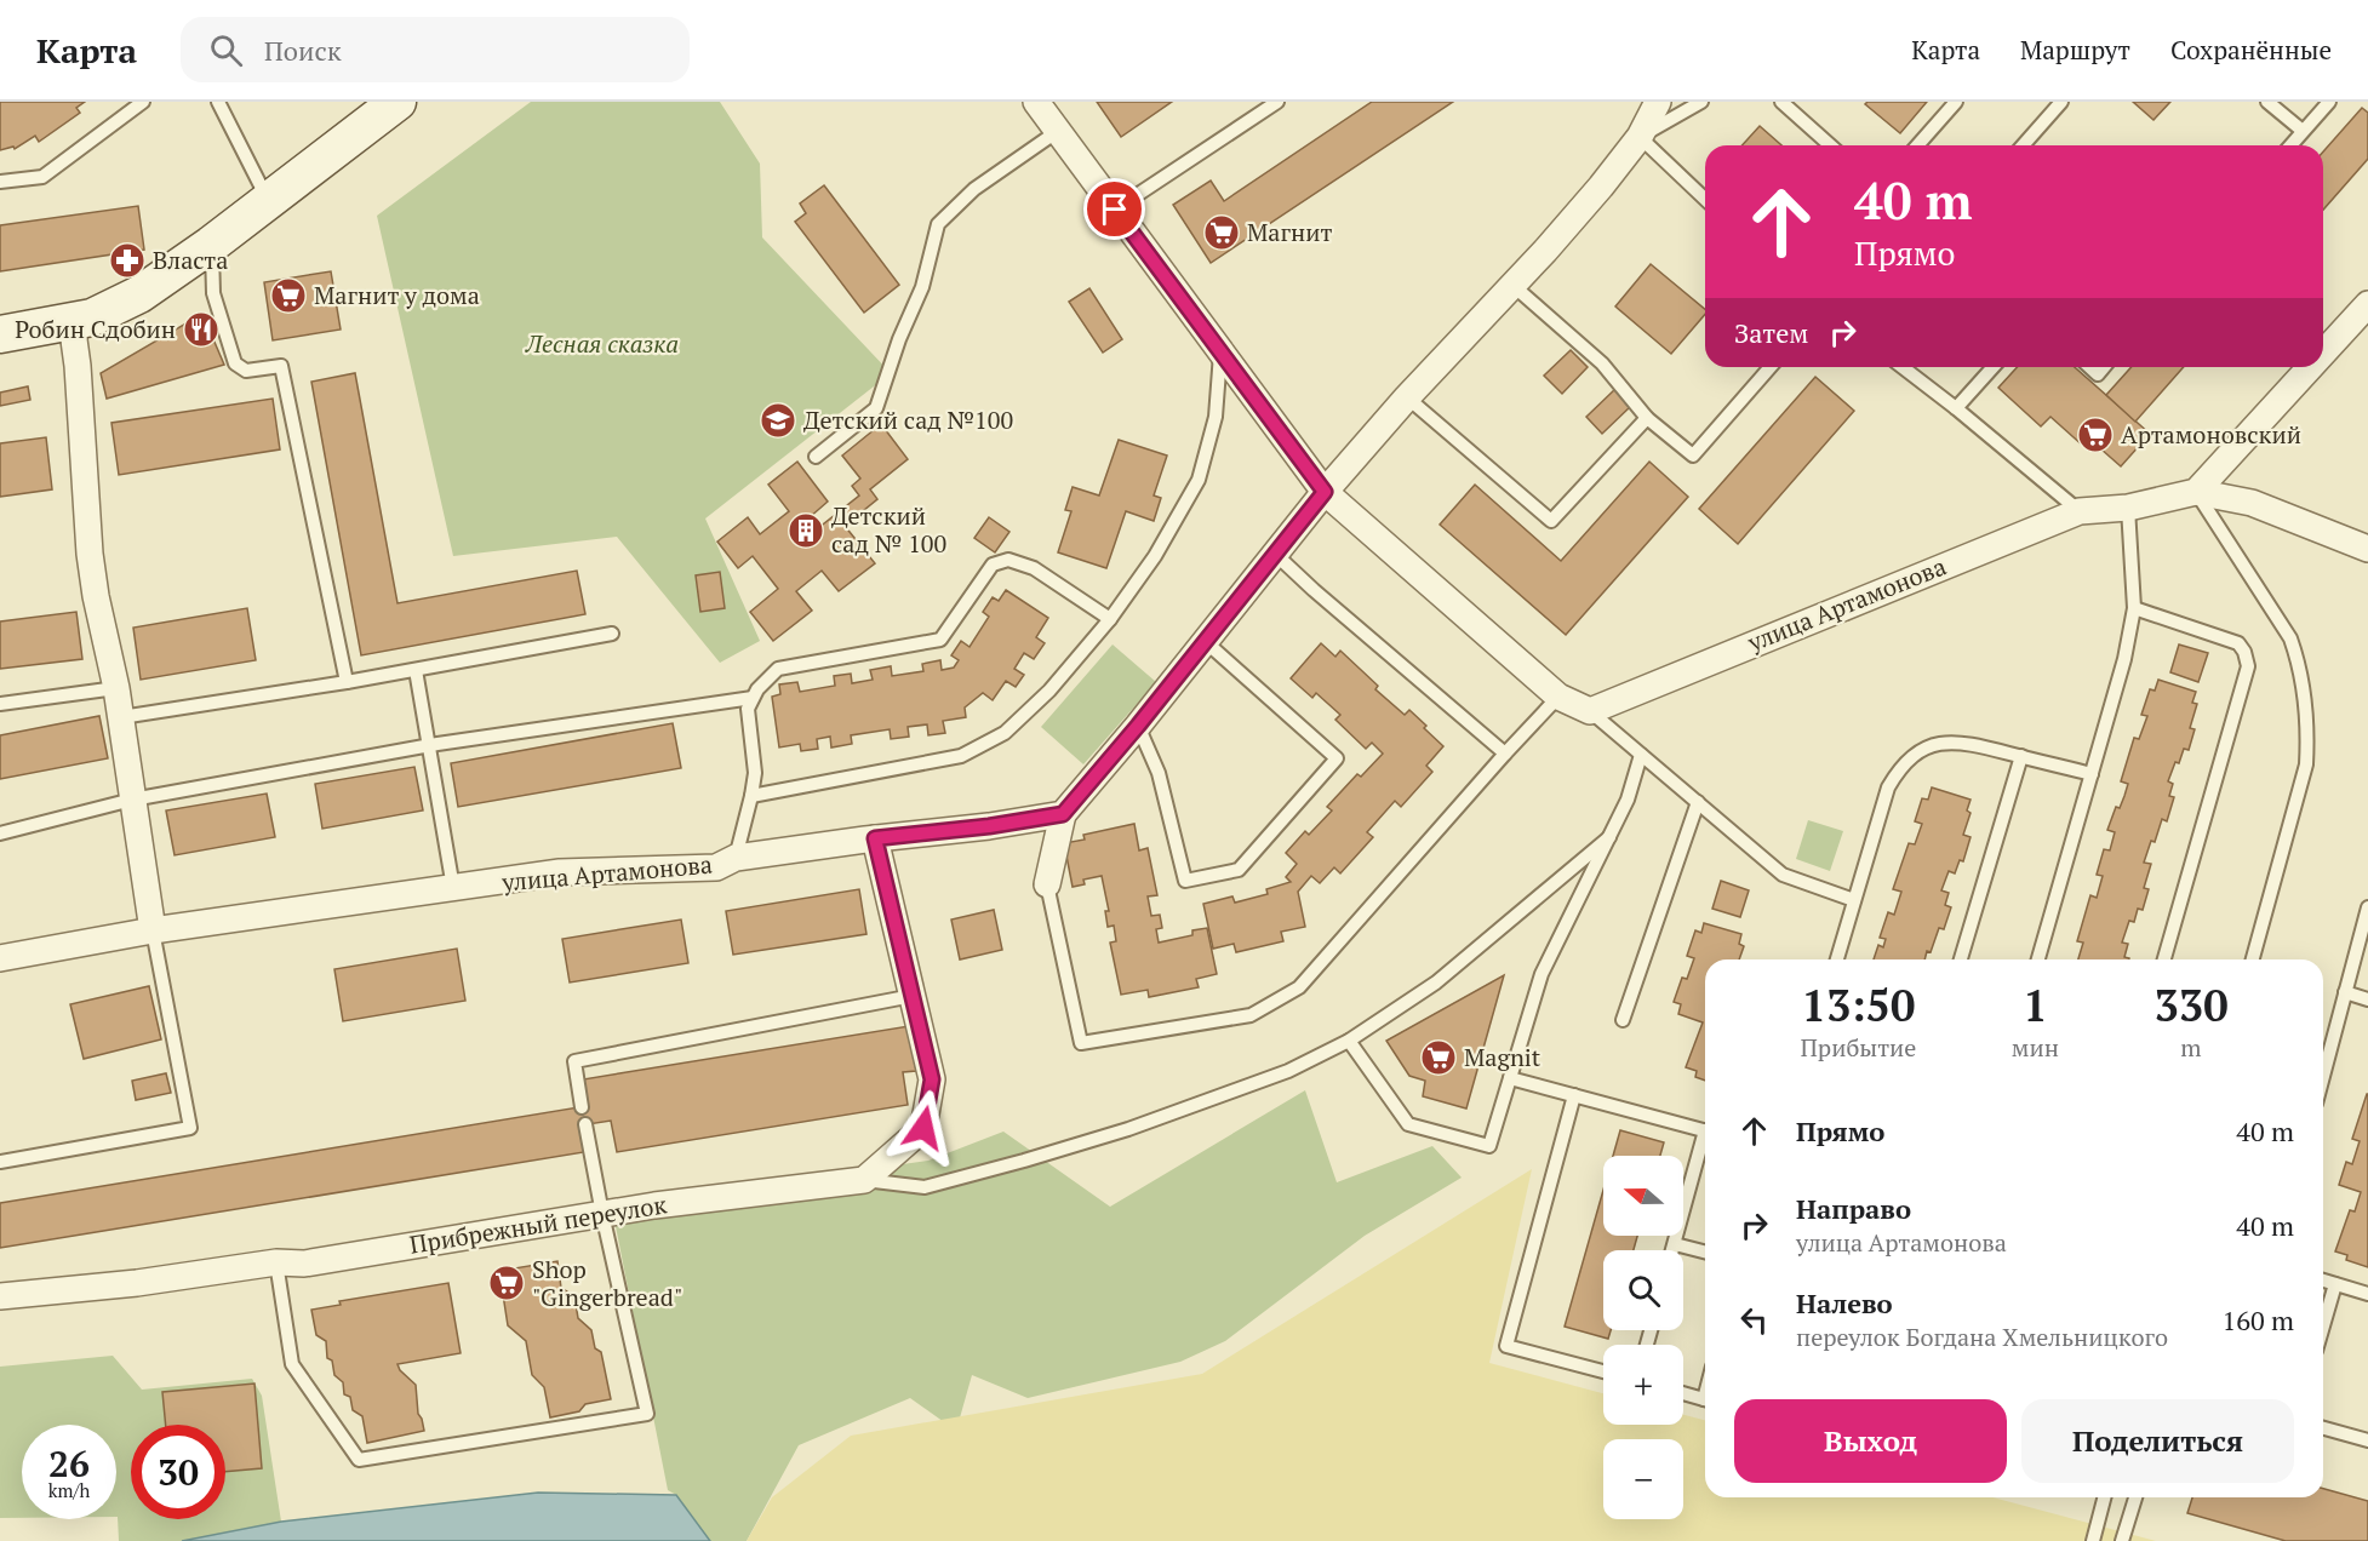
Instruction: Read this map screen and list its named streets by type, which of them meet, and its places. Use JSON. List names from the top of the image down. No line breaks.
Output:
{"streets":{"street":["улица Артамонова","Прибрежный переулок"]},"parks":["Лесная сказка"],"places":{"supermarket":["Магнит","Магнит у дома","Артамоновский","Magnit","Shop \"Gingerbread\""],"pharmacy":["Власта"],"restaurant":["Робин Сдобин"],"school or university":["Детский сад №100"],"building":["Детский сад № 100"]},"north":"left","page":{"header":"Карта","search":"Поиск","nav":["Карта","Маршрут","Сохранённые"],"turn":["40 m","Прямо"],"then":"Затем","eta":["13:50","Прибытие","1","мин","330","m"],"list":[{"name":"Прямо","value":"40 m"},{"name":"Направо","note":"улица Артамонова","value":"40 m"},{"name":"Налево","note":"переулок Богдана Хмельницкого","value":"160 m"}],"map_buttons":["+","−"],"buttons":["Выход","Поделиться"],"speed":"26 km/h","limit":"30"}}
